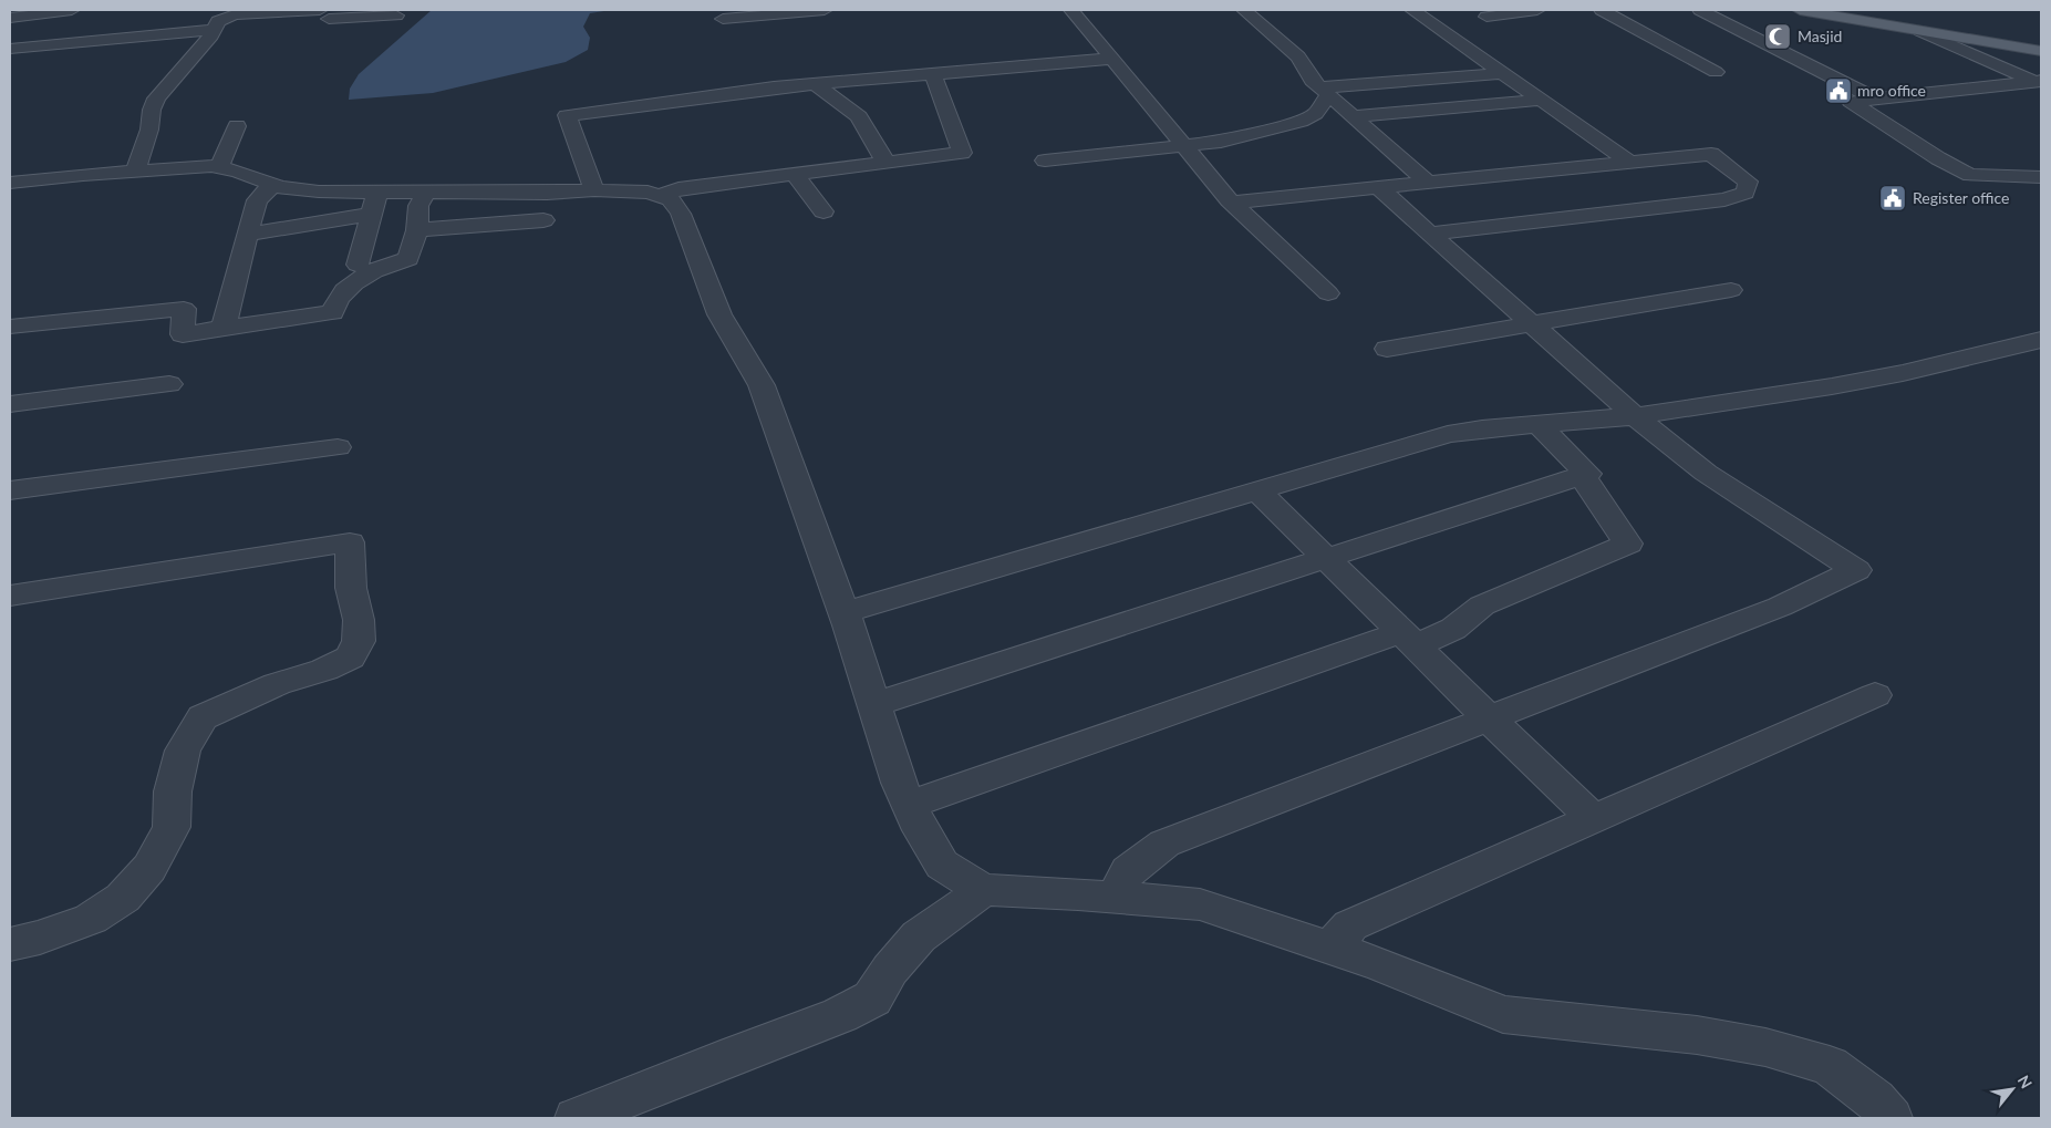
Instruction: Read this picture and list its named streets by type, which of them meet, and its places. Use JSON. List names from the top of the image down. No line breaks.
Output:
{"places":{"mosque":["Masjid"],"public building":["mro office","Register office"]},"north":"top right"}
